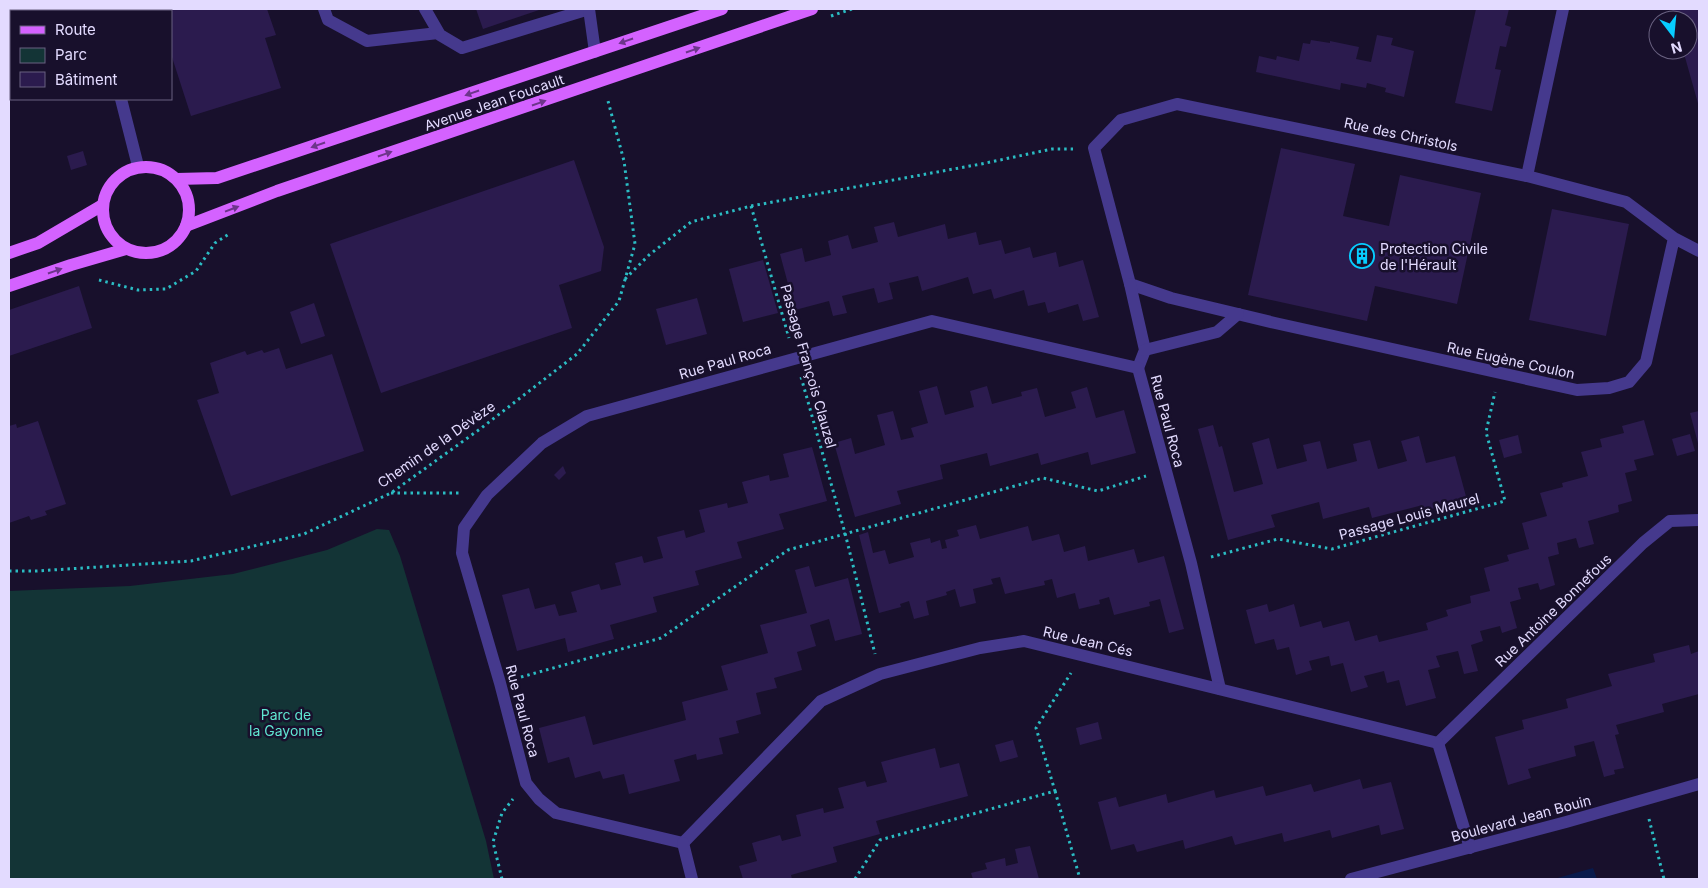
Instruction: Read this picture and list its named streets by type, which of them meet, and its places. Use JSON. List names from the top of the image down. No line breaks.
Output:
{"streets":{"main road":["Avenue Jean Foucault"],"street":["Rue des Christols","Rue Eugène Coulon","Rue Paul Roca","Rue Antoine Bonnefous","Rue Jean Cés","Boulevard Jean Bouin"],"path":["Passage François Clauzel","Chemin de la Dévèze","Passage Louis Maurel"]},"crossings":[["Avenue Jean Foucault","Chemin de la Dévèze"],["Rue des Christols","Rue Eugène Coulon"],["Rue Eugène Coulon","Passage Louis Maurel"],["Rue Paul Roca","Passage François Clauzel"],["Rue Paul Roca","Passage Louis Maurel"],["Rue Paul Roca","Rue Jean Cés"],["Passage François Clauzel","Rue Jean Cés"],["Rue Antoine Bonnefous","Rue Jean Cés"]],"parks":["Parc de la Gayonne"],"places":{"building":["Protection Civile de l'Hérault"]},"legend":["Route","Parc","Bâtiment"],"north":"bottom"}
